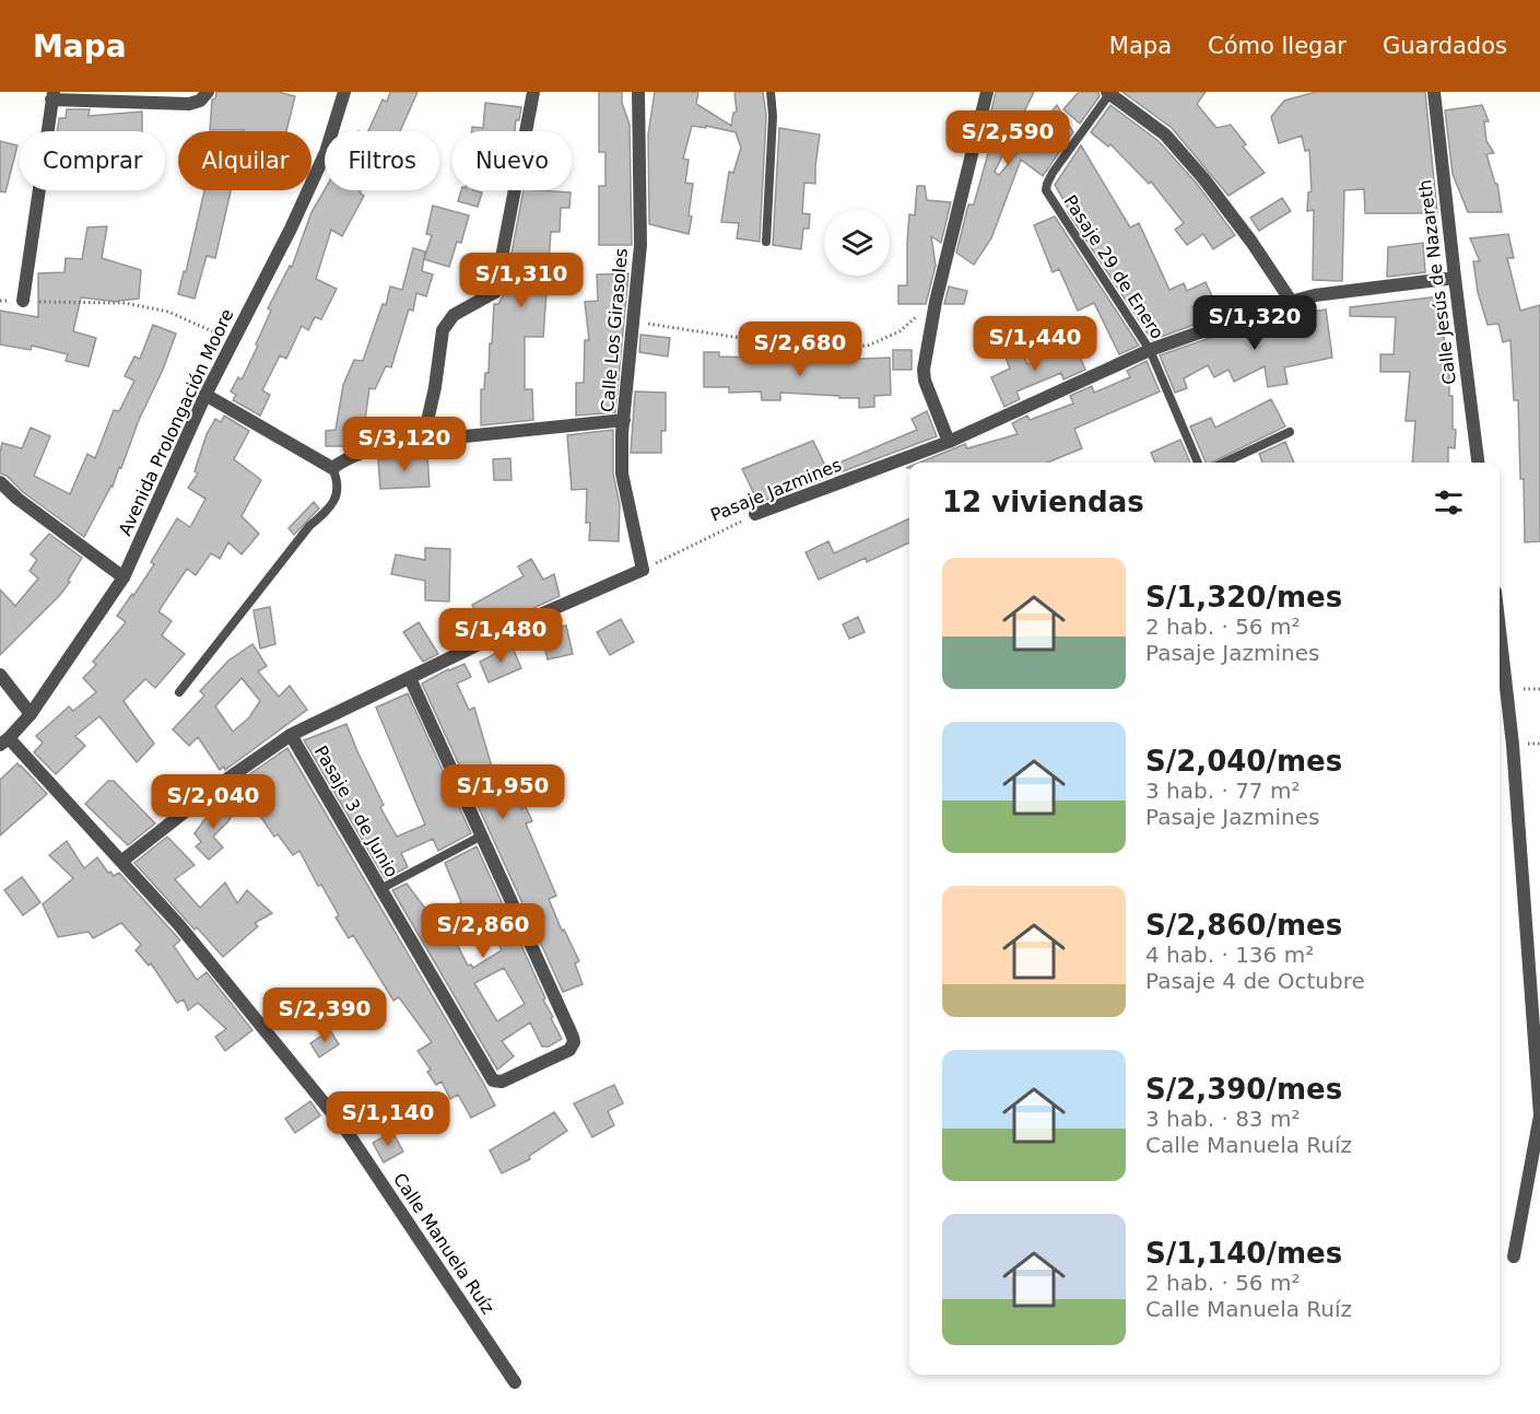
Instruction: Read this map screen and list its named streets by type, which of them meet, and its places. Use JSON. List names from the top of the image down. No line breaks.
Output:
{"streets":{"street":["Calle Jesús de Nazareth","Calle Los Girasoles","Avenida Prolongación Moore","Pasaje Jazmines","Pasaje 3 de Junio","Calle Manuela Ruíz"],"lane":["Pasaje 29 de Enero"]},"crossings":[["Pasaje 29 de Enero","Pasaje Jazmines"],["Calle Jesús de Nazareth","Pasaje Jazmines"],["Calle Los Girasoles","Pasaje Jazmines"],["Avenida Prolongación Moore","Calle Manuela Ruíz"]],"page":{"header":"Mapa","nav":["Mapa","Cómo llegar","Guardados"],"price":["S/2,590","S/1,310","S/1,320","S/1,440","S/2,680","S/3,120","S/1,480","S/1,950","S/2,040","S/2,860","S/2,390","S/1,140"],"chip":["Comprar","Alquilar","Filtros","Nuevo"],"heading":"12 viviendas","list":[{"name":"S/1,320/mes","note":"2 hab. · 56 m² · Pasaje Jazmines"},{"name":"S/2,040/mes","note":"3 hab. · 77 m² · Pasaje Jazmines"},{"name":"S/2,860/mes","note":"4 hab. · 136 m² · Pasaje 4 de Octubre"},{"name":"S/2,390/mes","note":"3 hab. · 83 m² · Calle Manuela Ruíz"},{"name":"S/1,140/mes","note":"2 hab. · 56 m² · Calle Manuela Ruíz"}]}}
